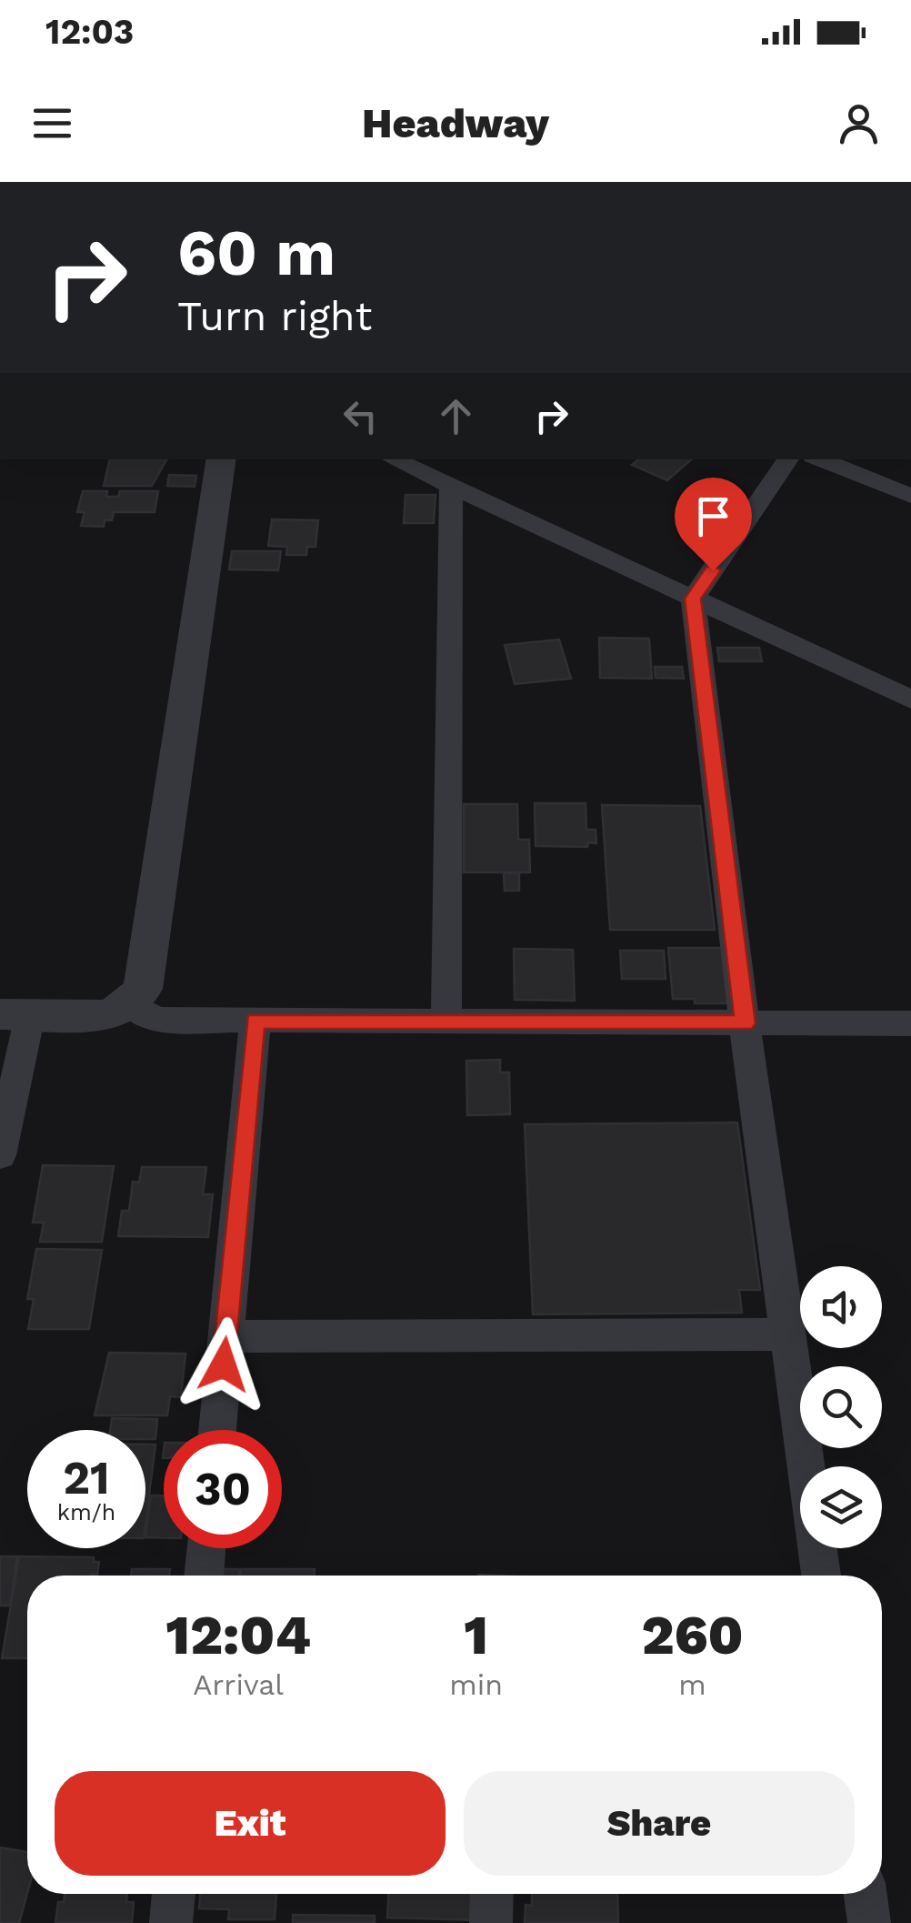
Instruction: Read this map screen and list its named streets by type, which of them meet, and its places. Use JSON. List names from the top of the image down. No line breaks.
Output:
{"page":{"status":"12:03","header":"Headway","turn":["60 m","Turn right"],"speed":"21 km/h","limit":"30","eta":["12:04","Arrival","1","min","260","m"],"buttons":["Exit","Share"]}}
